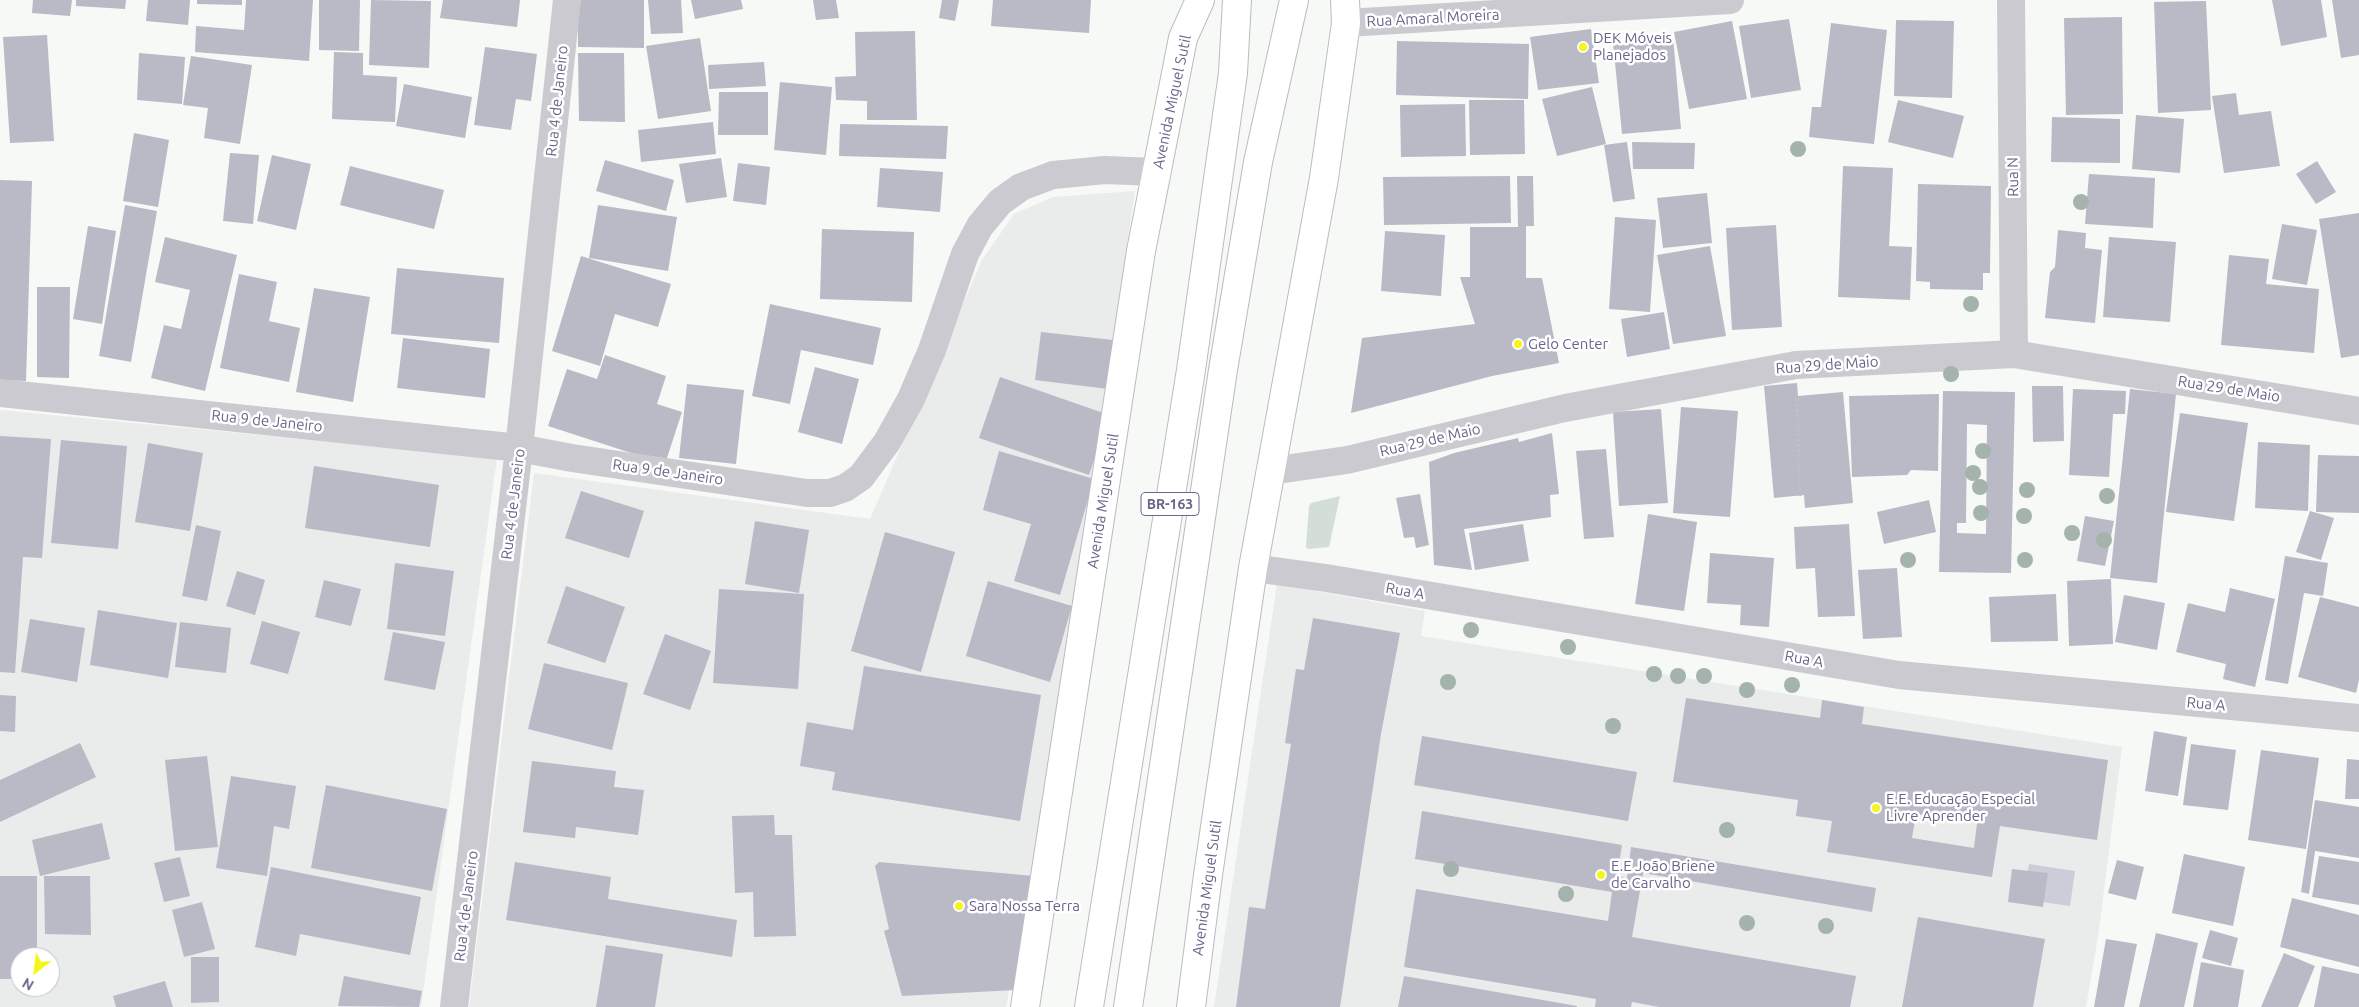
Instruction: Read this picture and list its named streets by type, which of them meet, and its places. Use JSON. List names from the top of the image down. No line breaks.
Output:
{"streets":{"main road":["Avenida Miguel Sutil","BR-163"],"street":["Rua Amaral Moreira","Rua 4 de Janeiro","Rua N","Rua 29 de Maio","Rua 9 de Janeiro","Rua A"]},"crossings":[["Rua Amaral Moreira","Avenida Miguel Sutil"],["Rua 4 de Janeiro","Rua 9 de Janeiro"],["Avenida Miguel Sutil","Rua 29 de Maio"],["Avenida Miguel Sutil","Rua 9 de Janeiro"],["Avenida Miguel Sutil","Rua A"],["Rua N","Rua 29 de Maio"]],"places":["DEK Móveis Planejados","Gelo Center","E.E. Educação Especial Livre Aprender","E.E João Briene de Carvalho","Sara Nossa Terra"],"north":"bottom left"}
